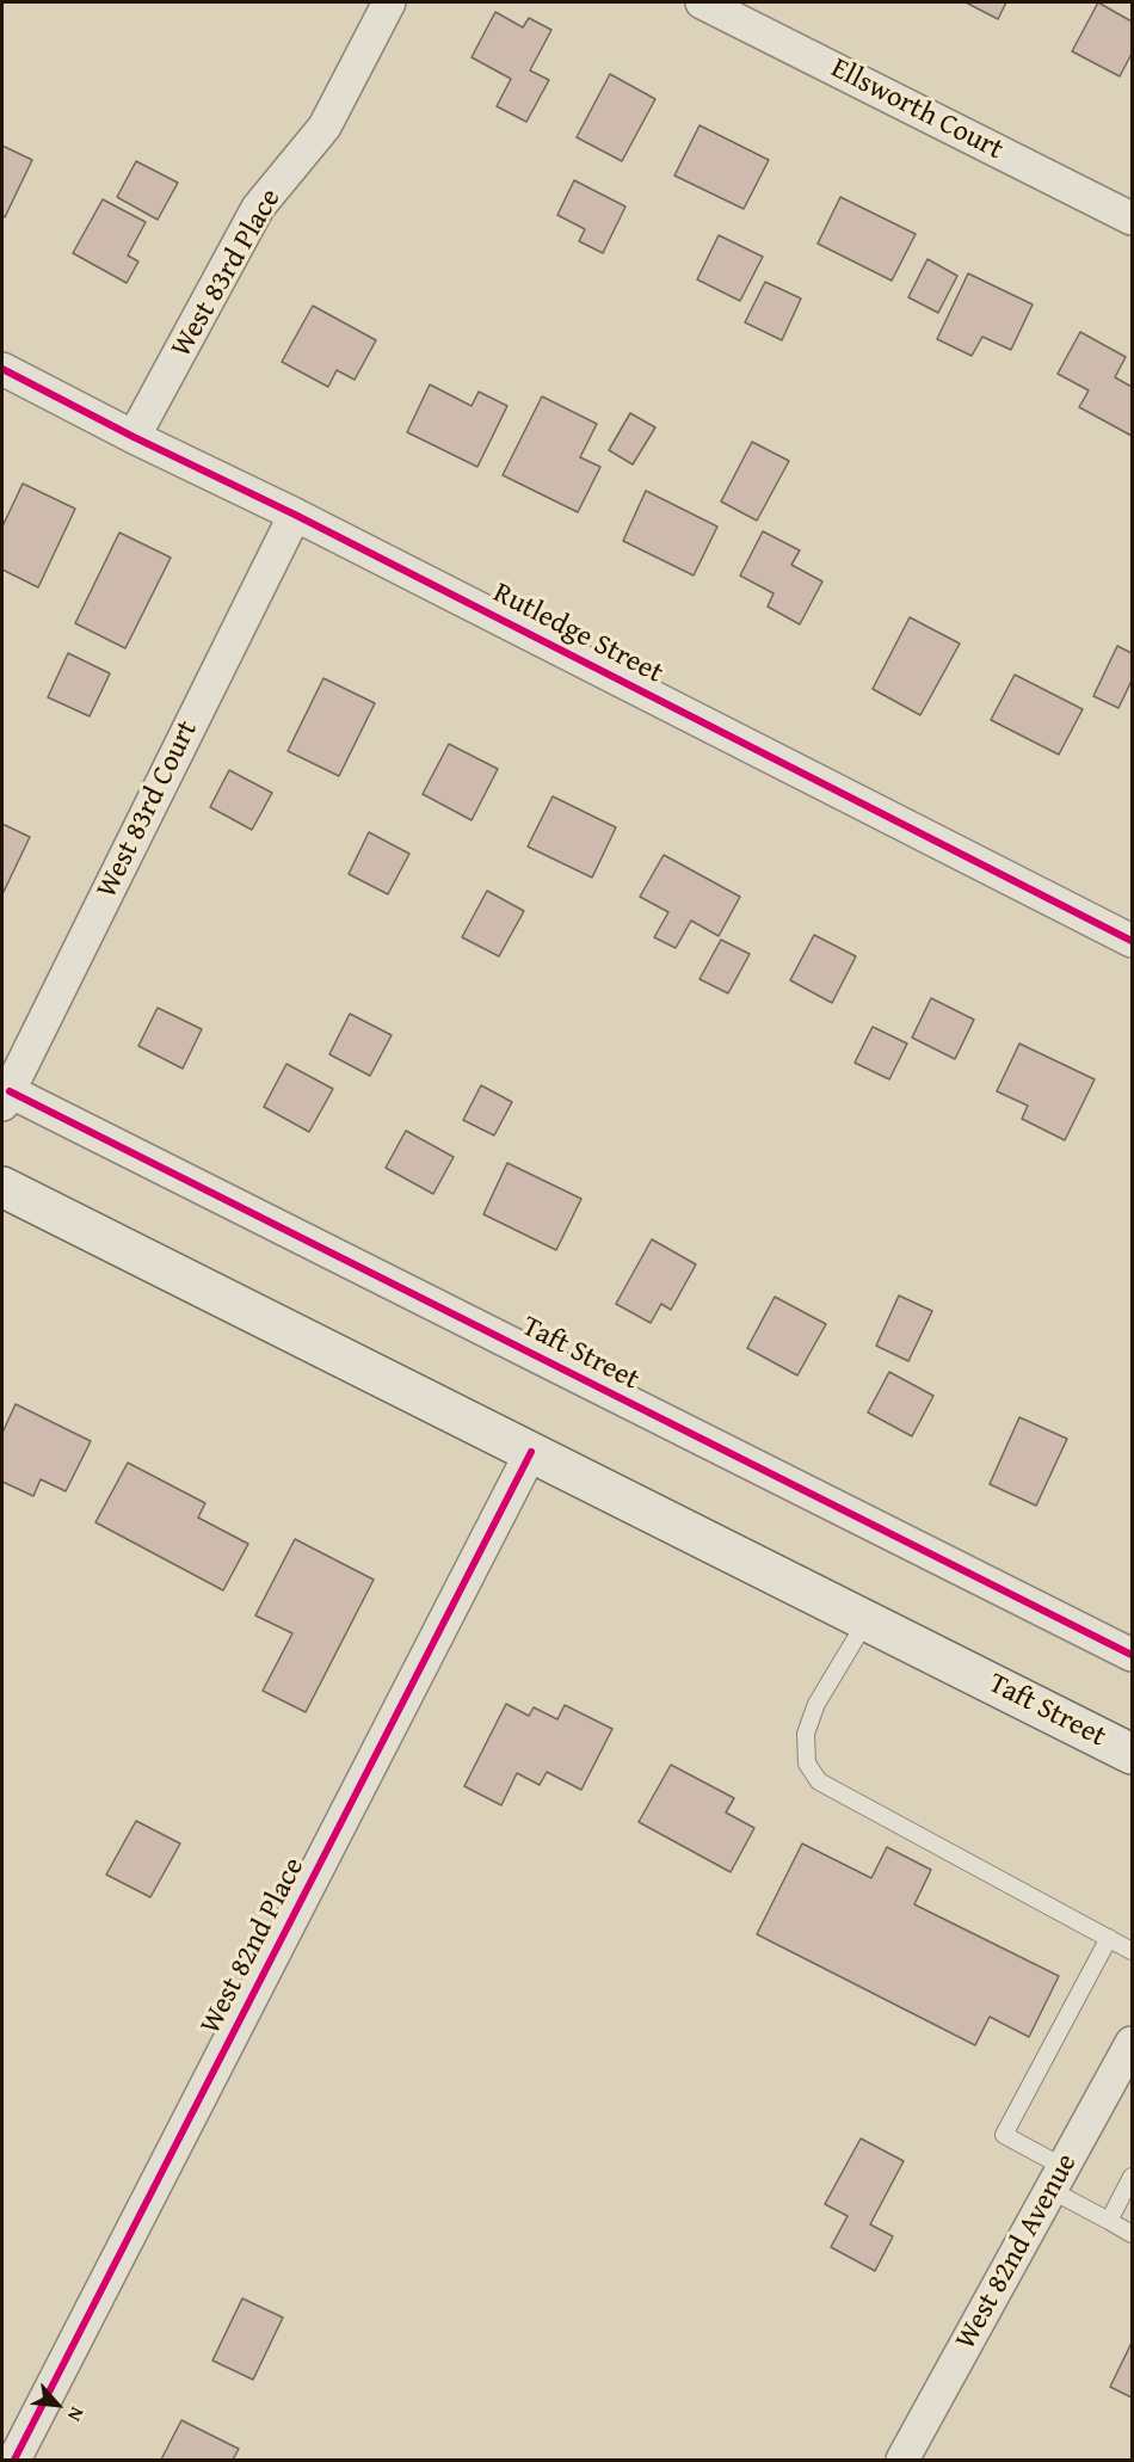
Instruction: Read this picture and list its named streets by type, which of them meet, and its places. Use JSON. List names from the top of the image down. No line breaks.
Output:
{"streets":{"main road":["Taft Street"],"street":["Ellsworth Court","West 83rd Place","Rutledge Street","West 83rd Court","West 82nd Place","West 82nd Avenue"]},"crossings":[["West 83rd Place","Rutledge Street"],["Rutledge Street","West 83rd Court"],["West 83rd Court","Taft Street"],["Taft Street","West 82nd Place"]],"north":"bottom right"}
